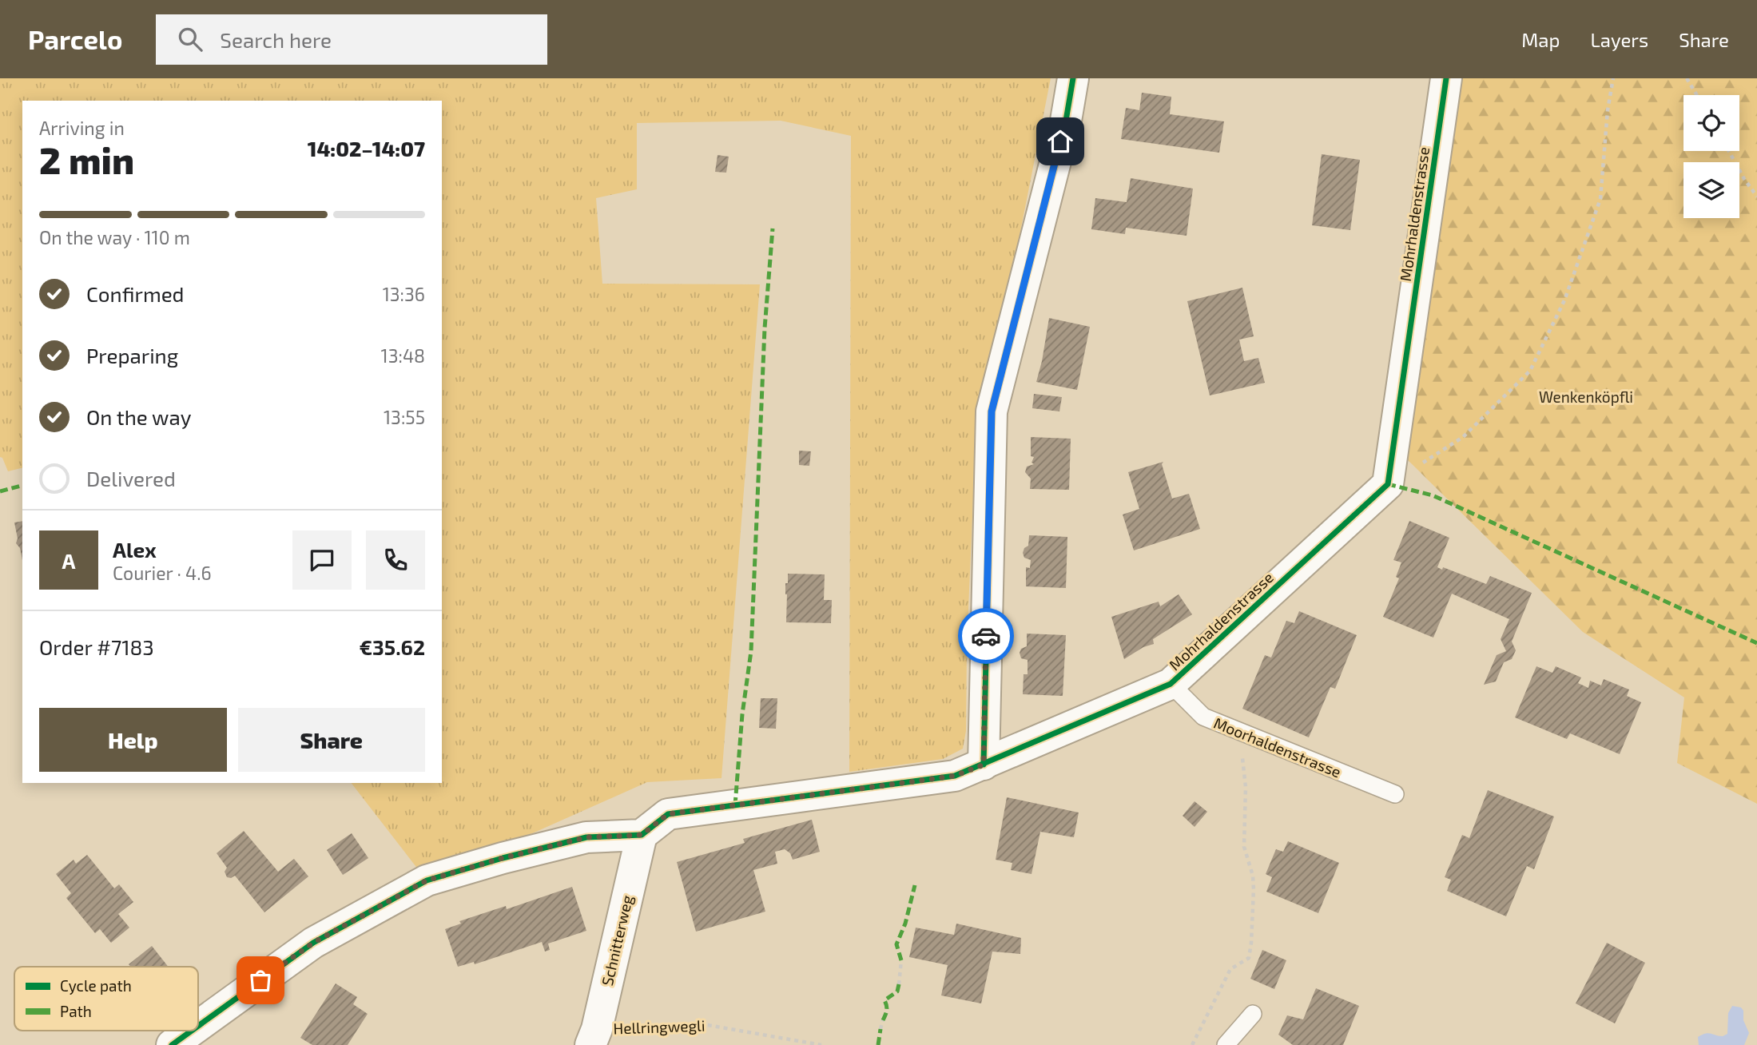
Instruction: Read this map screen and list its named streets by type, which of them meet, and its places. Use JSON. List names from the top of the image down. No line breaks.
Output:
{"streets":{"street":["Mohrhaldenstrasse","Schnitterweg"],"lane":["Moorhaldenstrasse"],"path":["Hellringwegli"]},"crossings":[["Mohrhaldenstrasse","Moorhaldenstrasse"],["Mohrhaldenstrasse","Schnitterweg"],["Schnitterweg","Hellringwegli"]],"parks":["Wenkenköpfli"],"legend":["Cycle path","Path"],"page":{"header":"Parcelo","search":"Search here","nav":["Map","Layers","Share"],"heading":["2 min","Arriving in","14:02–14:07"],"panel":["Alex","Courier · 4.6","Order #7183","€35.62"],"bar":"On the way · 110 m","list":[["Confirmed","13:36"],["Preparing","13:48"],["On the way","13:55"],"Delivered"],"round":"A","buttons":["Help","Share"]}}
